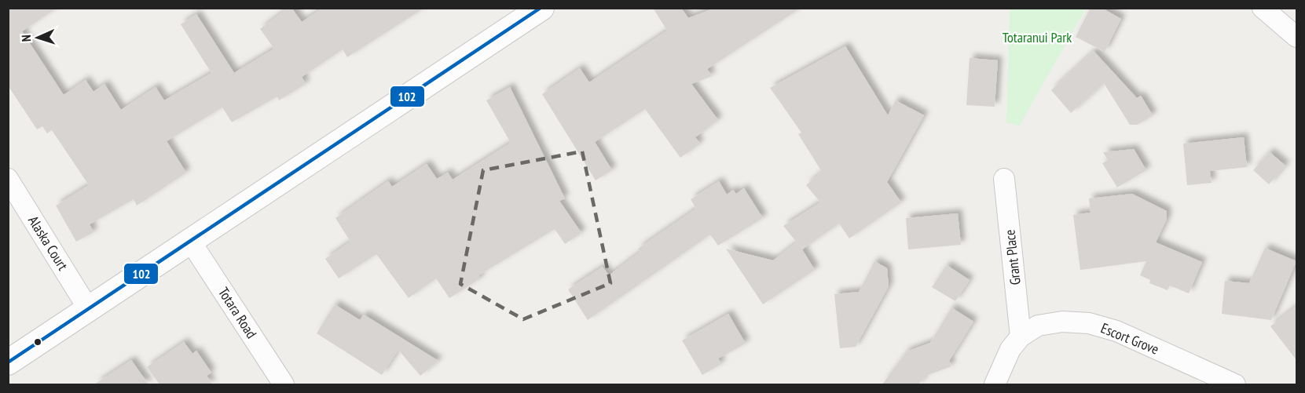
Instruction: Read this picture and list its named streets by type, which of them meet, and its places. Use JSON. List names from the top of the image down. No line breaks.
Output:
{"streets":{"street":["Alaska Court","Grant Place","Totara Road","Escort Grove"]},"crossings":[["Grant Place","Escort Grove"]],"parks":["Totaranui Park"],"lines":["transit line 102"],"north":"left"}
